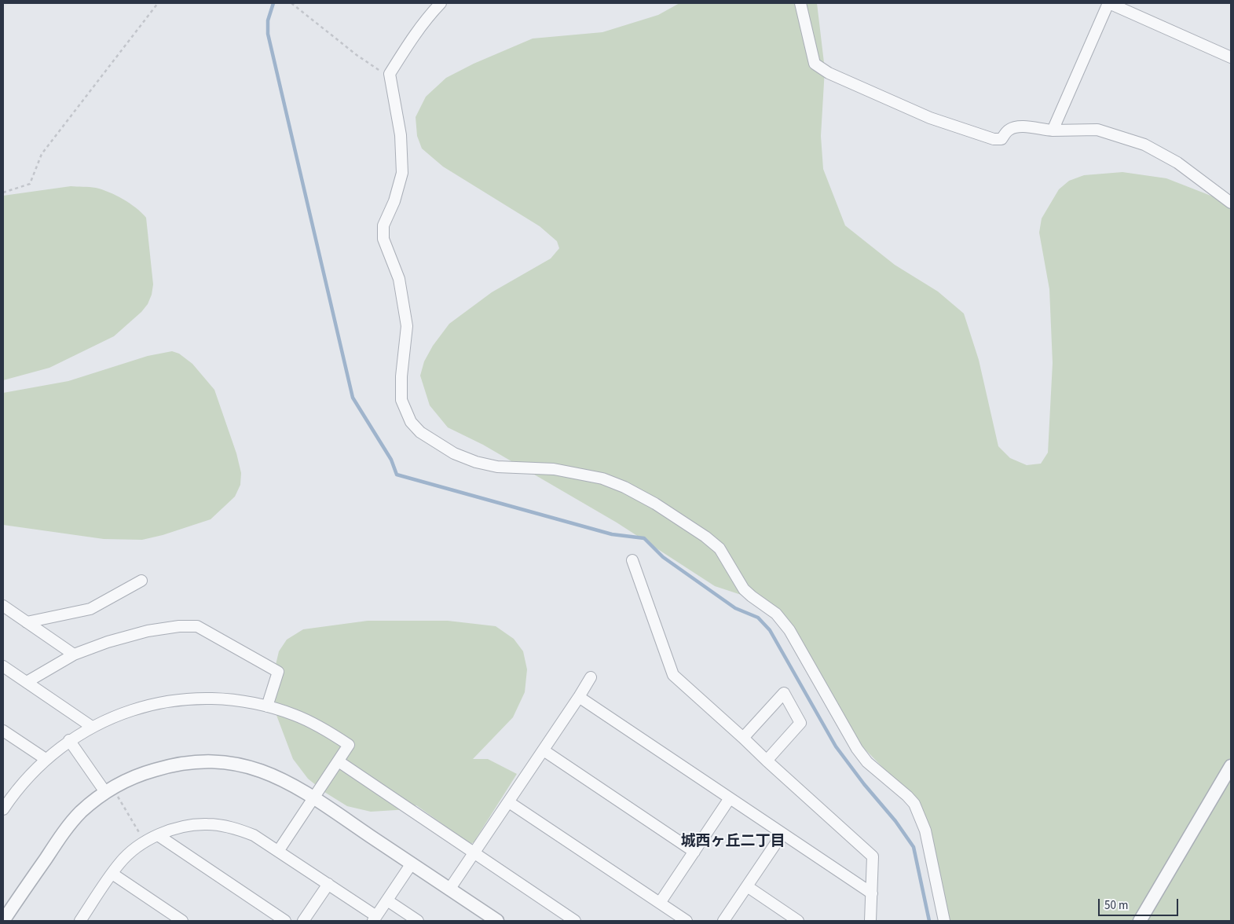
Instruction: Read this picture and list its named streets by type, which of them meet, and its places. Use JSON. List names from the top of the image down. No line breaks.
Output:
{"districts":["城西ヶ丘二丁目"],"scale_bar":"50 m"}
